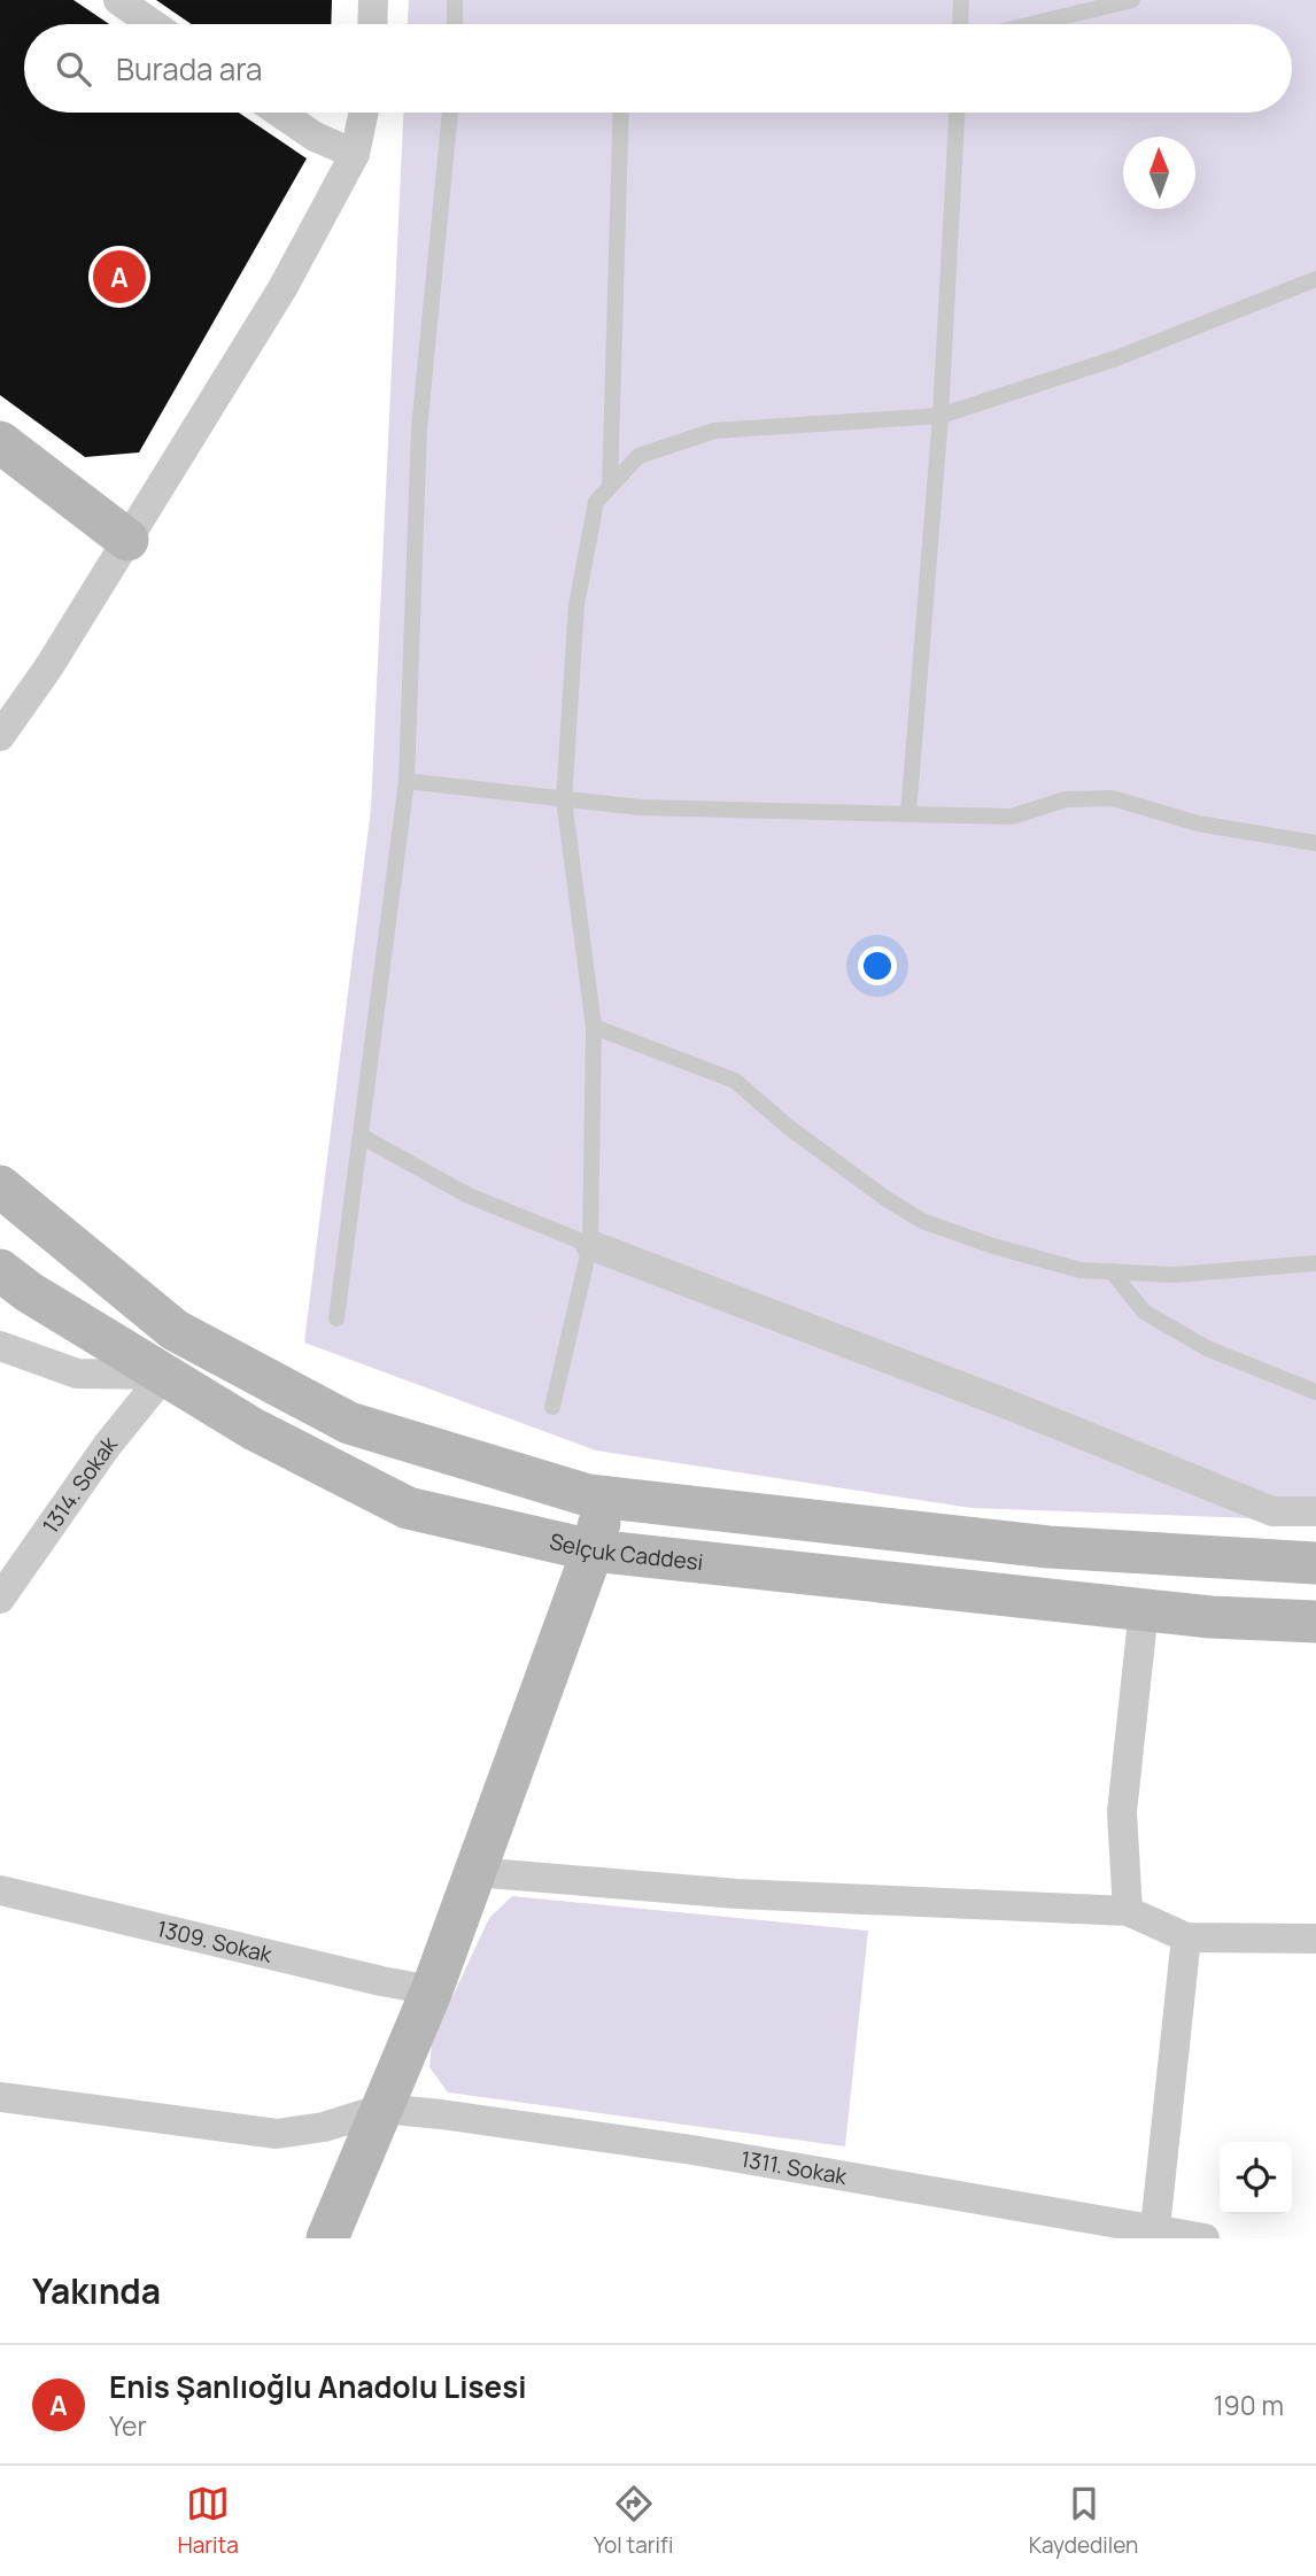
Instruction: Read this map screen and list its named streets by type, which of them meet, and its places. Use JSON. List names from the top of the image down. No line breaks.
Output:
{"streets":{"main road":["Selçuk Caddesi"],"street":["1314. Sokak","1309. Sokak","1311. Sokak"]},"crossings":[["1314. Sokak","Selçuk Caddesi"]],"north":"top","page":{"search":"Burada ara","pins":"A","heading":"Yakında","list":[{"mark":"A","name":"Enis Şanlıoğlu Anadolu Lisesi","note":"Yer","value":"190 m"}],"nav":["Harita","Yol tarifi","Kaydedilen"]}}
